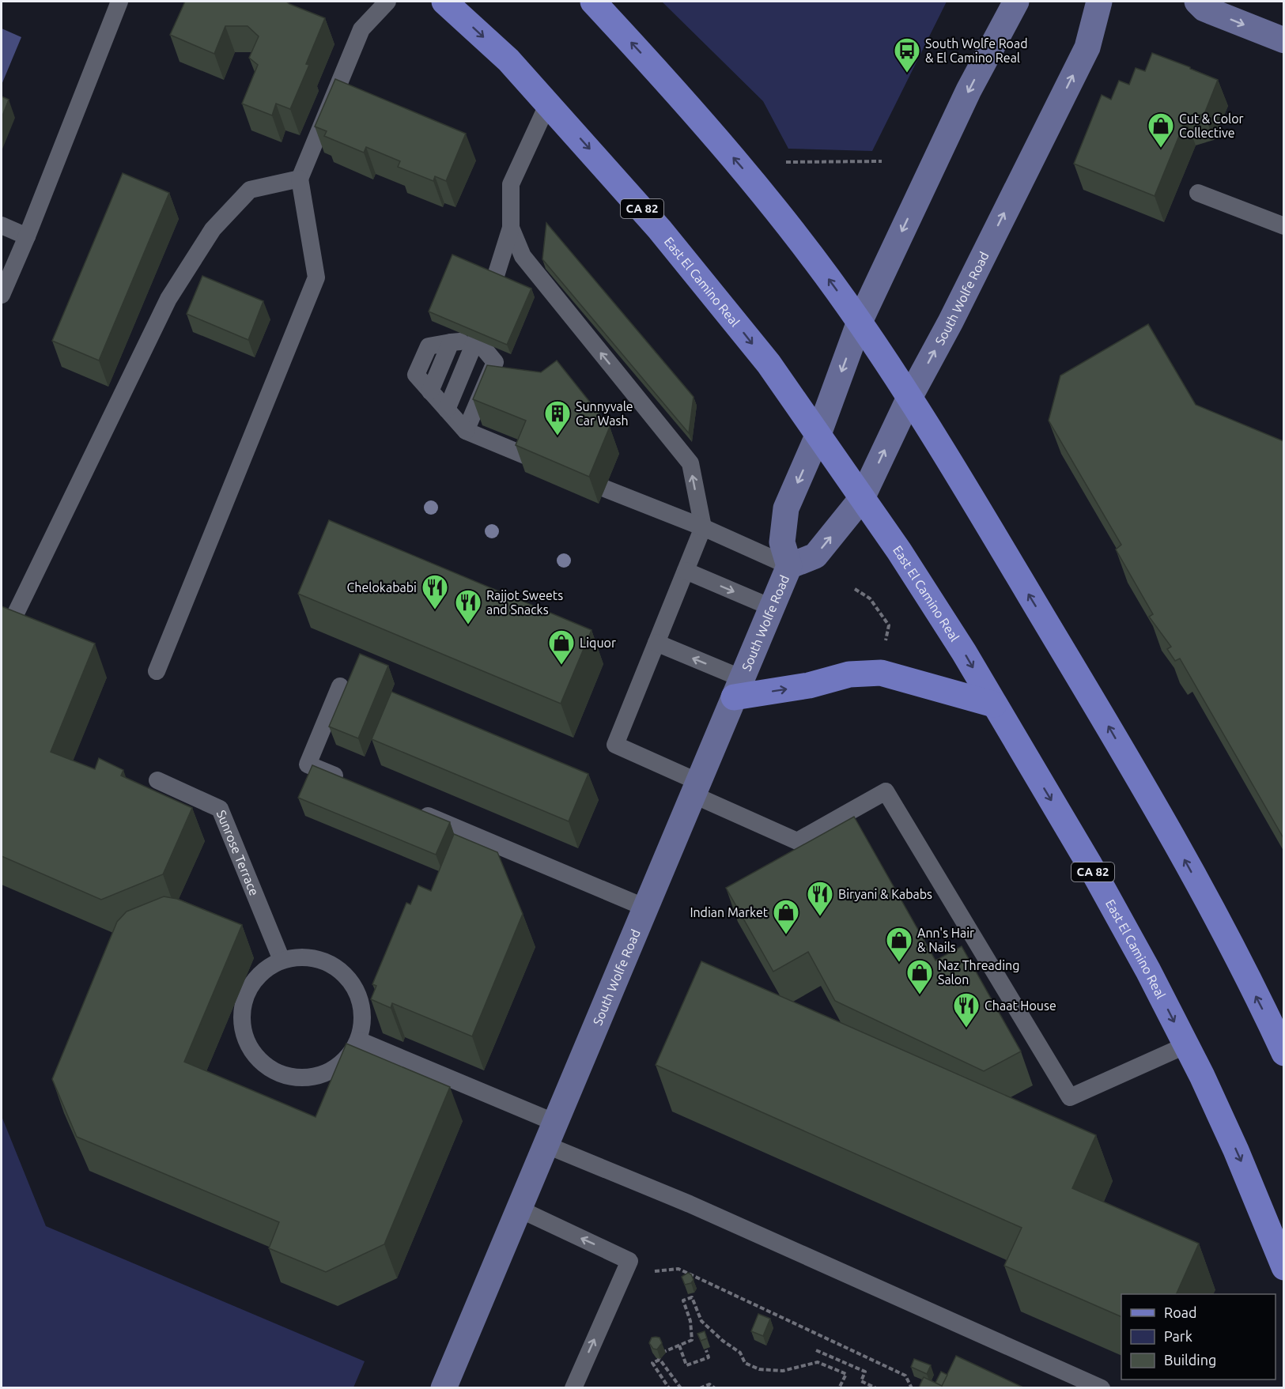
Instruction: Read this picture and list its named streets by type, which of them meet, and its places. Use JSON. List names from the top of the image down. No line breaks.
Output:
{"streets":{"main road":["CA 82","East El Camino Real","South Wolfe Road"],"lane":["Sunrose Terrace"]},"crossings":[["East El Camino Real","South Wolfe Road"]],"places":{"bus stop":["South Wolfe Road & El Camino Real"],"shop":["Cut & Color Collective","Liquor","Indian Market","Ann's Hair & Nails","Naz Threading Salon"],"building":["Sunnyvale Car Wash"],"restaurant":["Chelokababi","Rajjot Sweets and Snacks","Biryani & Kababs","Chaat House"]},"legend":["Road","Park","Building"]}
